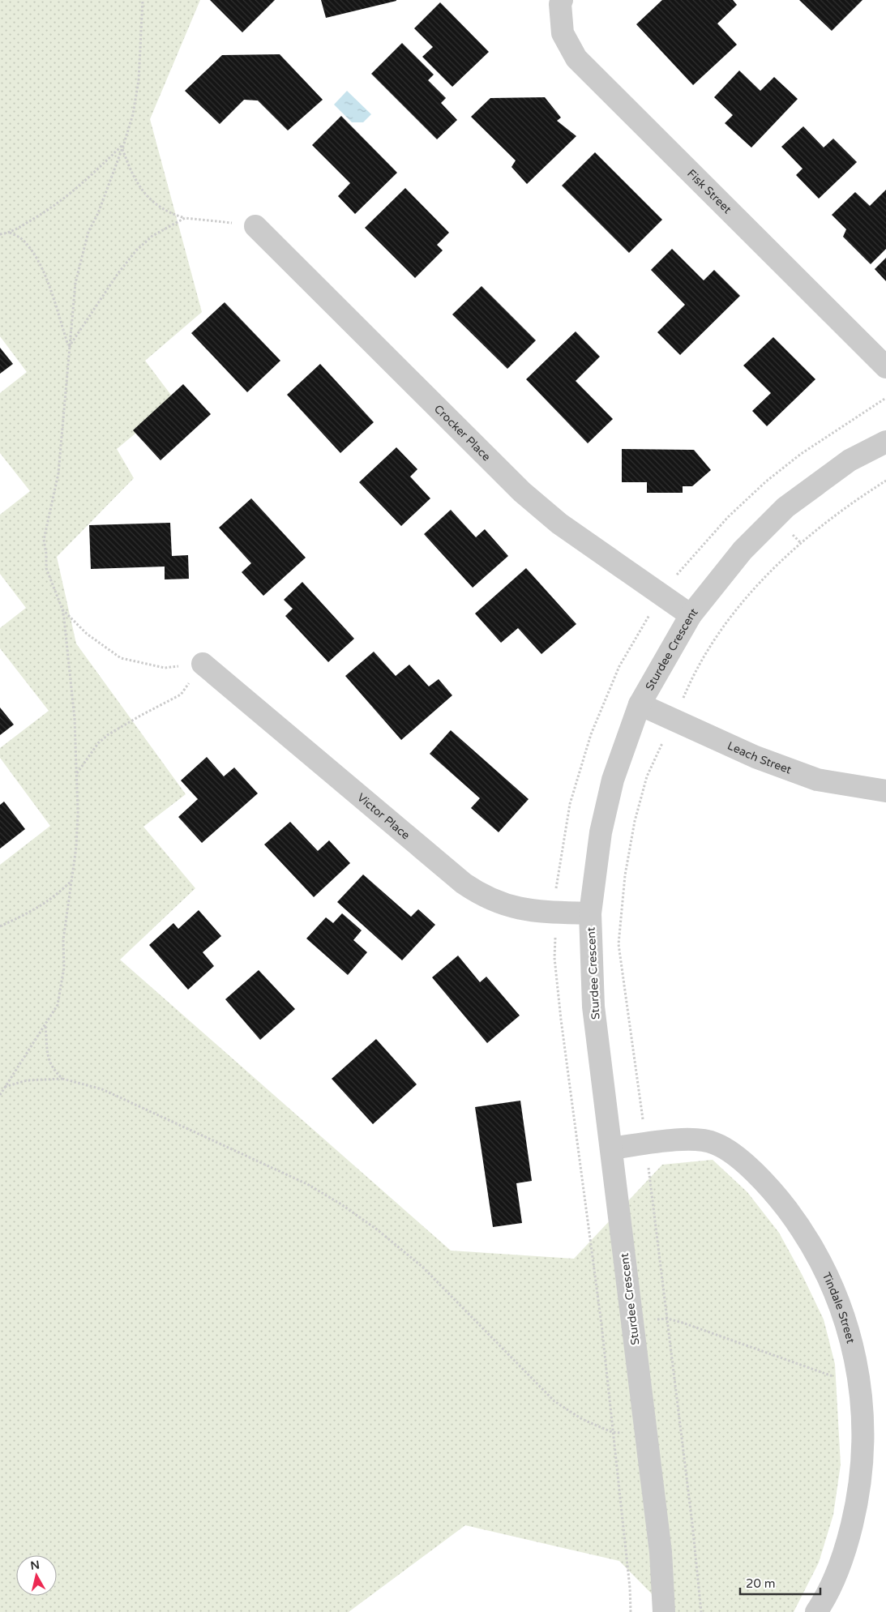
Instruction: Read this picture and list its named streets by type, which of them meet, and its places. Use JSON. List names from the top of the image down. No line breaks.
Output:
{"streets":{"street":["Fisk Street","Crocker Place","Sturdee Crescent","Leach Street","Victor Place","Tindale Street"]},"crossings":[["Crocker Place","Sturdee Crescent"],["Sturdee Crescent","Leach Street"],["Sturdee Crescent","Victor Place"],["Sturdee Crescent","Tindale Street"]],"scale_bar":"20 m","north":"top"}
